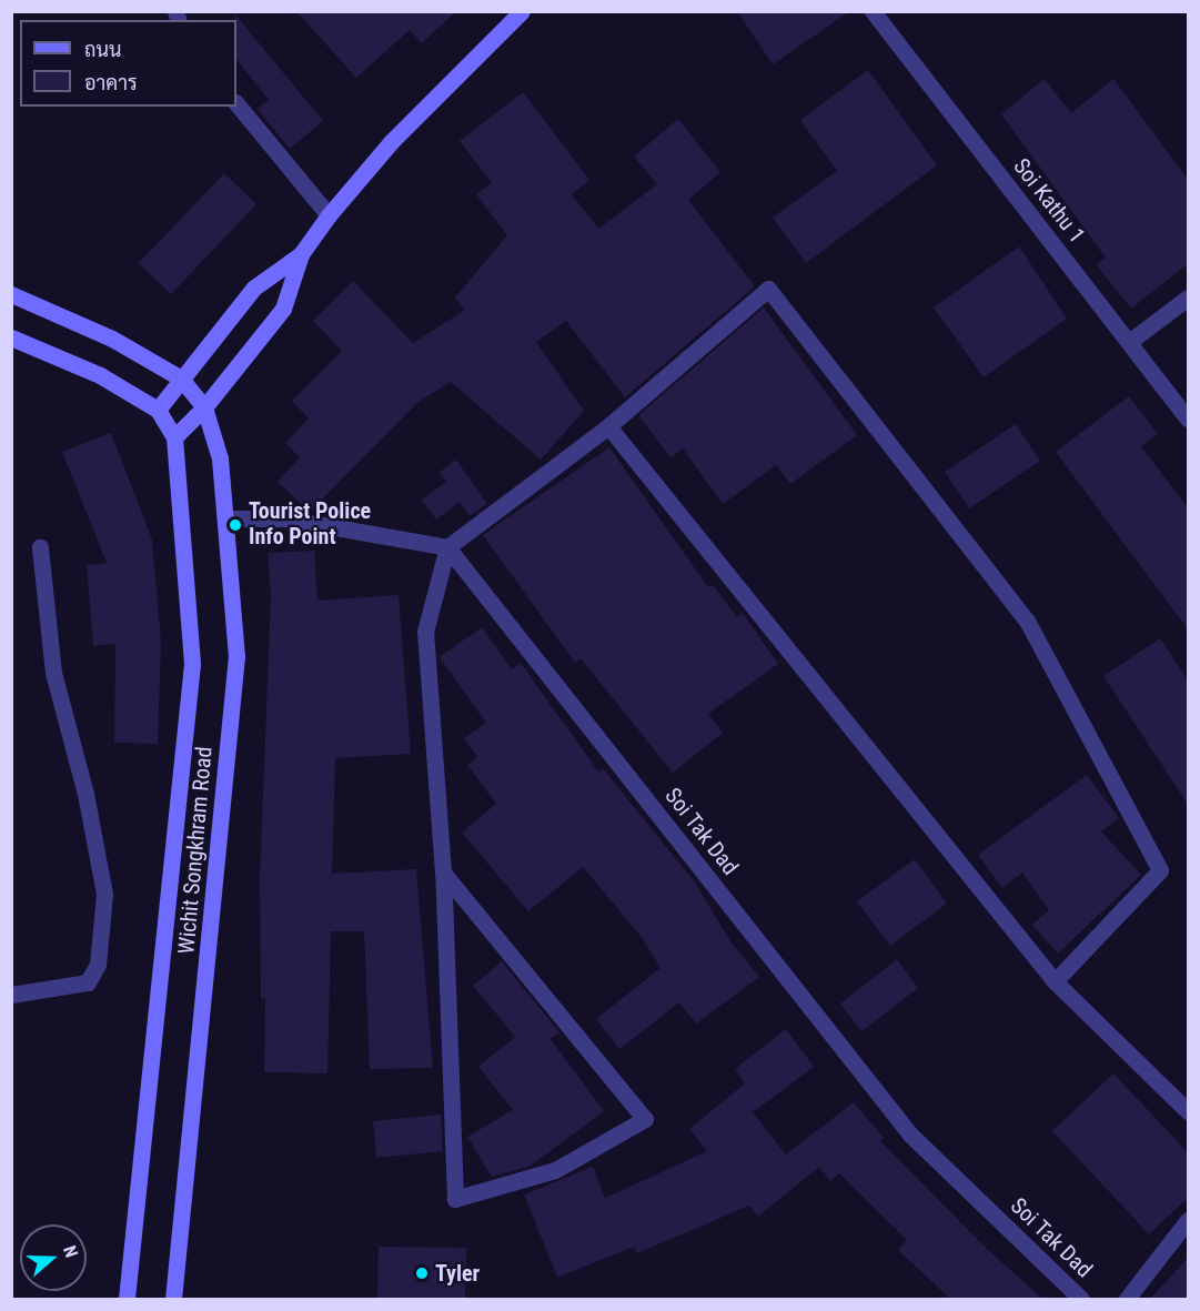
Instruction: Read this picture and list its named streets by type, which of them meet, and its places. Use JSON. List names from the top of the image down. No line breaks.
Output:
{"streets":{"main road":["Wichit Songkhram Road"],"street":["Soi Kathu 1","Soi Tak Dad"]},"places":["Tourist Police Info Point","Tyler"],"legend":["ถนน","อาคาร"],"north":"right"}
